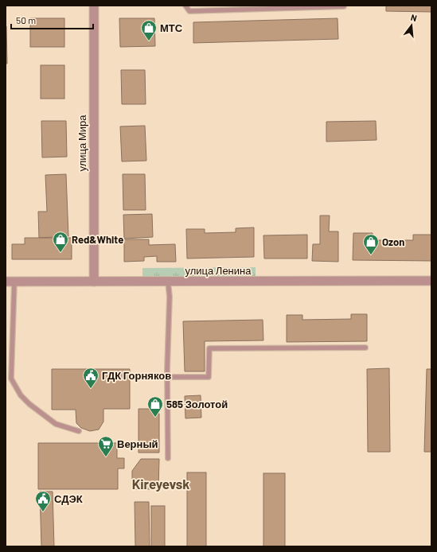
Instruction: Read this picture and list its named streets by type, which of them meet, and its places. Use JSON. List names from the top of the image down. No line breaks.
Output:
{"streets":{"street":["улица Мира","улица Ленина"]},"crossings":[["улица Мира","улица Ленина"]],"districts":["Kireyevsk"],"places":{"shop":["МТС","Red&White","Ozon","585 Золотой"],"public building":["ГДК Горняков","СДЭК"],"supermarket":["Верный"]},"scale_bar":"50 m","north":"top"}
